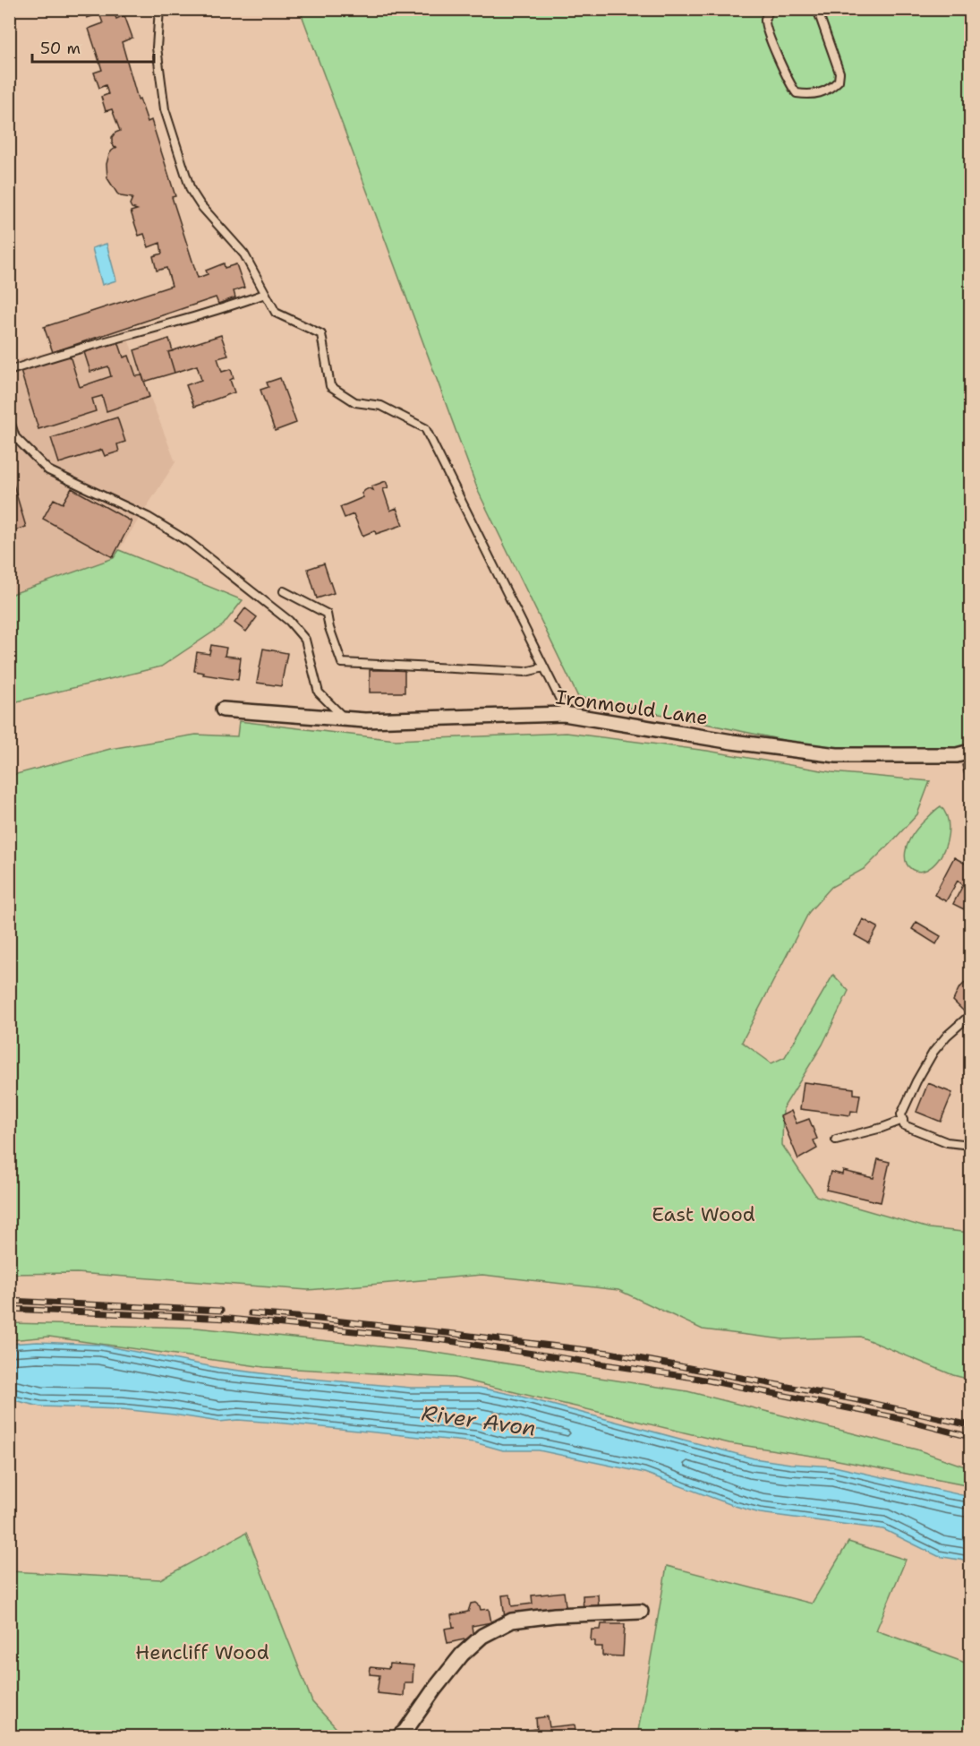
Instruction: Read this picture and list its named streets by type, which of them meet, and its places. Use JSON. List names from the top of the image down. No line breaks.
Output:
{"streets":{"street":["Ironmould Lane"]},"water":["River Avon"],"parks":["East Wood","Hencliff Wood"],"scale_bar":"50 m"}
